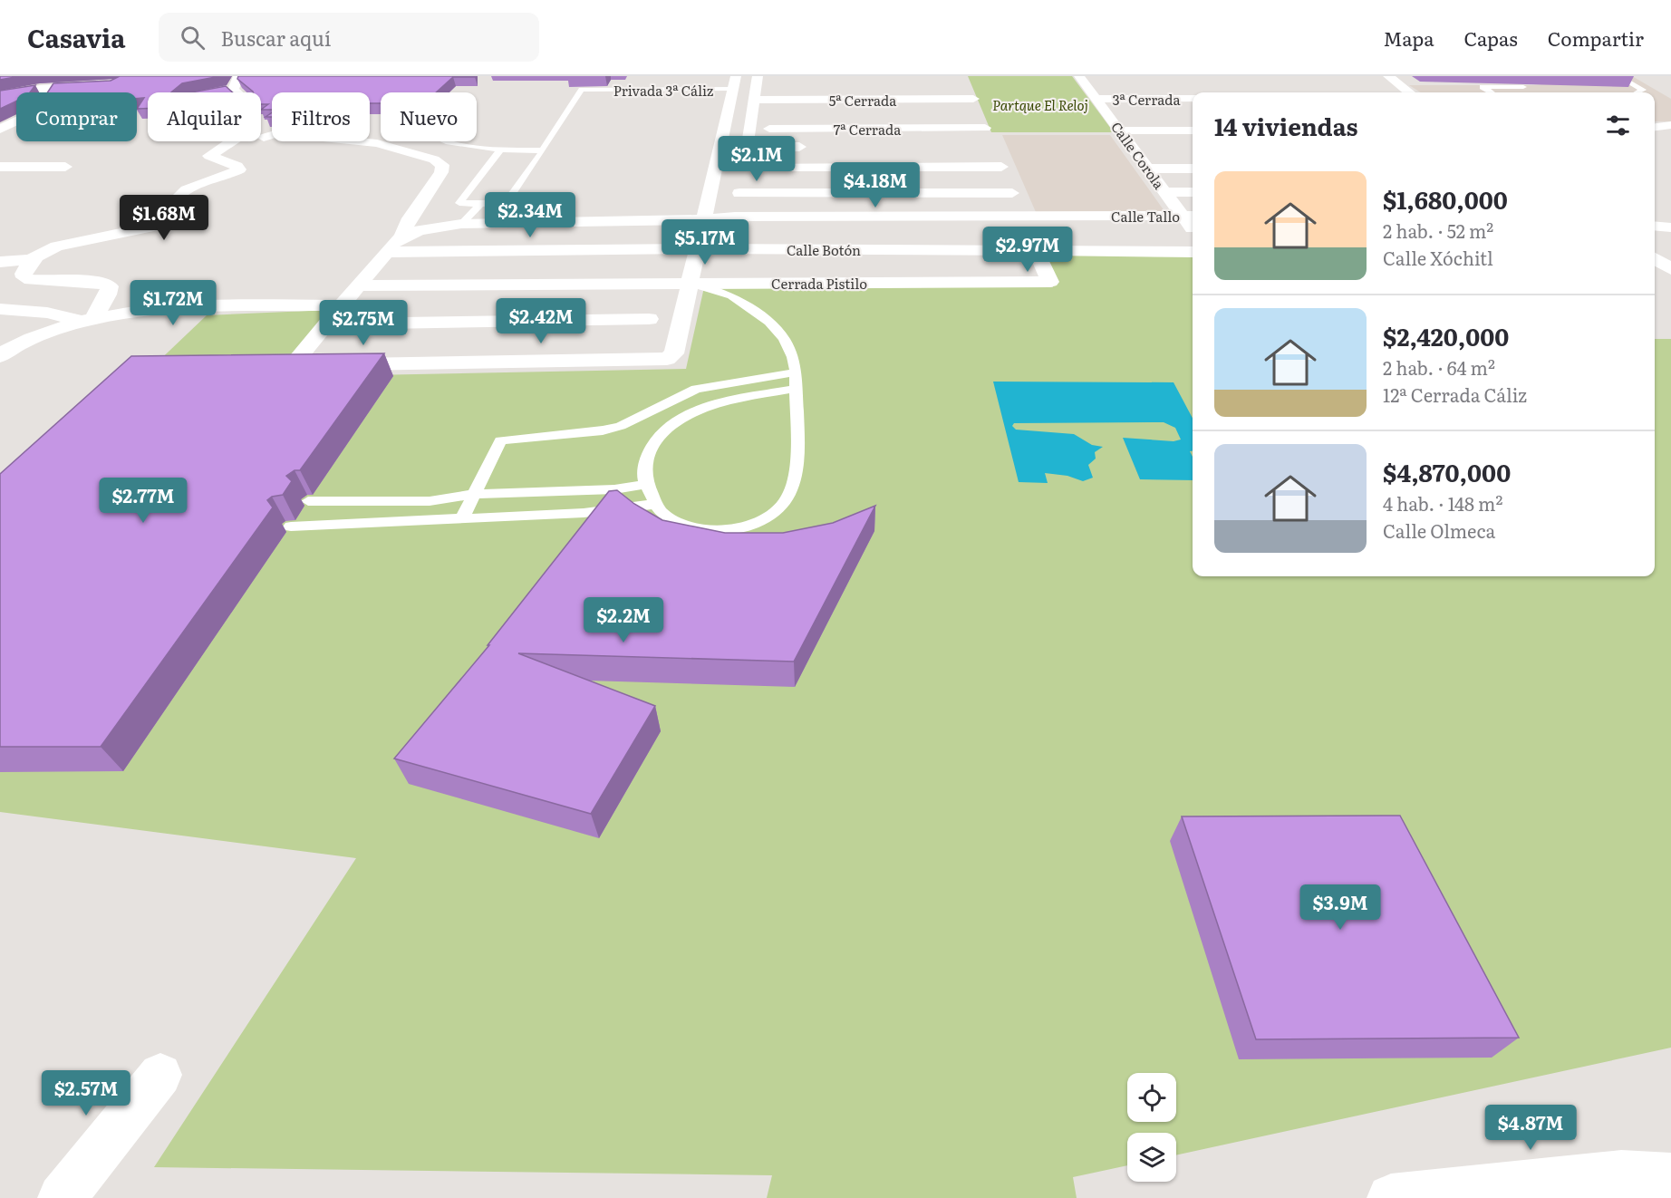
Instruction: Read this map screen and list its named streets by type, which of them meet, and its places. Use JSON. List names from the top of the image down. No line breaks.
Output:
{"streets":{"street":["3ª Cerrada","5ª Cerrada","7ª Cerrada","Calle Corola","Calle Tallo","Calle Botón","Cerrada Pistilo"],"lane":["Privada 3ª Cáliz"]},"crossings":[["3ª Cerrada","Calle Corola"],["5ª Cerrada","7ª Cerrada"],["Calle Corola","Calle Tallo"],["Calle Tallo","Calle Botón"],["Calle Botón","Cerrada Pistilo"]],"parks":["Partque El Reloj"],"page":{"header":"Casavia","search":"Buscar aquí","nav":["Mapa","Capas","Compartir"],"chip":["Comprar","Alquilar","Filtros","Nuevo"],"heading":"14 viviendas","price":["$2.1M","$4.18M","$2.34M","$1.68M","$5.17M","$2.97M","$1.72M","$2.42M","$2.75M","$2.77M","$2.2M","$3.9M","$2.57M","$4.87M"],"list":[{"name":"$1,680,000","note":"2 hab. · 52 m² · Calle Xóchitl"},{"name":"$2,420,000","note":"2 hab. · 64 m² · 12ª Cerrada Cáliz"},{"name":"$4,870,000","note":"4 hab. · 148 m² · Calle Olmeca"}]}}
